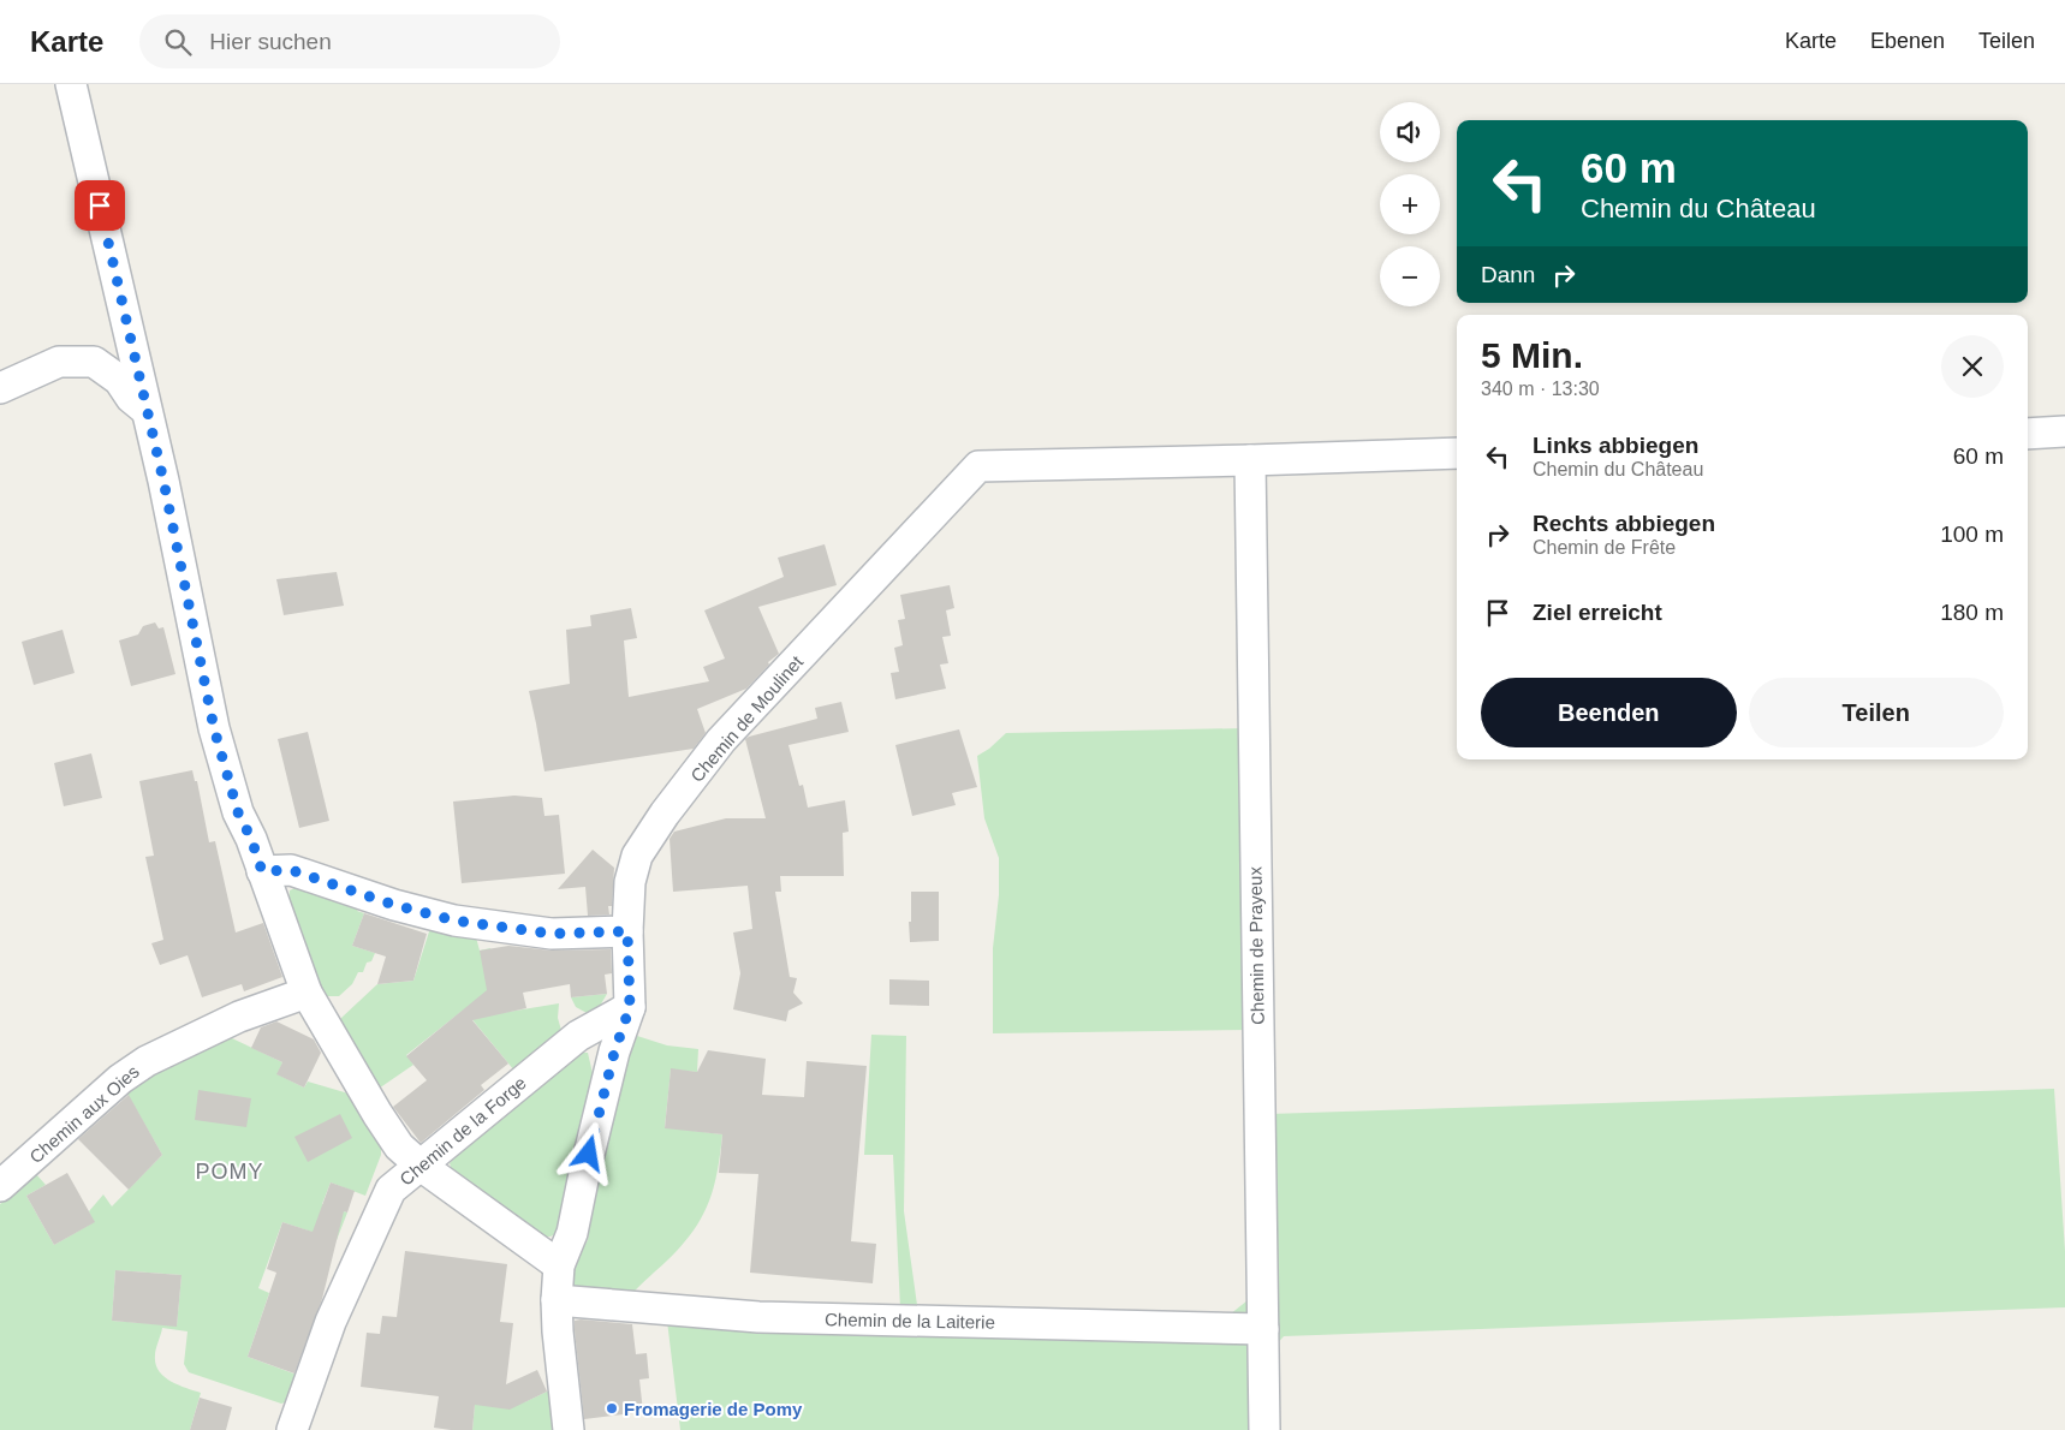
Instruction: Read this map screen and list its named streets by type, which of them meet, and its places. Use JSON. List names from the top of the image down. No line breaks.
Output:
{"streets":{"street":["Chemin de Moulinet","Chemin de Prayeux","Chemin aux Oies","Chemin de la Forge","Chemin de la Laiterie"]},"crossings":[["Chemin de Moulinet","Chemin de Prayeux"],["Chemin de Moulinet","Chemin de la Forge"],["Chemin de Moulinet","Chemin de la Laiterie"],["Chemin de Prayeux","Chemin de la Laiterie"]],"districts":["POMY"],"places":["Fromagerie de Pomy"],"page":{"header":"Karte","search":"Hier suchen","nav":["Karte","Ebenen","Teilen"],"map_buttons":["+","−"],"turn":["60 m","Chemin du Château"],"then":"Dann","heading":["5 Min.","340 m · 13:30"],"list":[{"name":"Links abbiegen","note":"Chemin du Château","value":"60 m"},{"name":"Rechts abbiegen","note":"Chemin de Frête","value":"100 m"},{"name":"Ziel erreicht","value":"180 m"}],"buttons":["Beenden","Teilen"]}}
